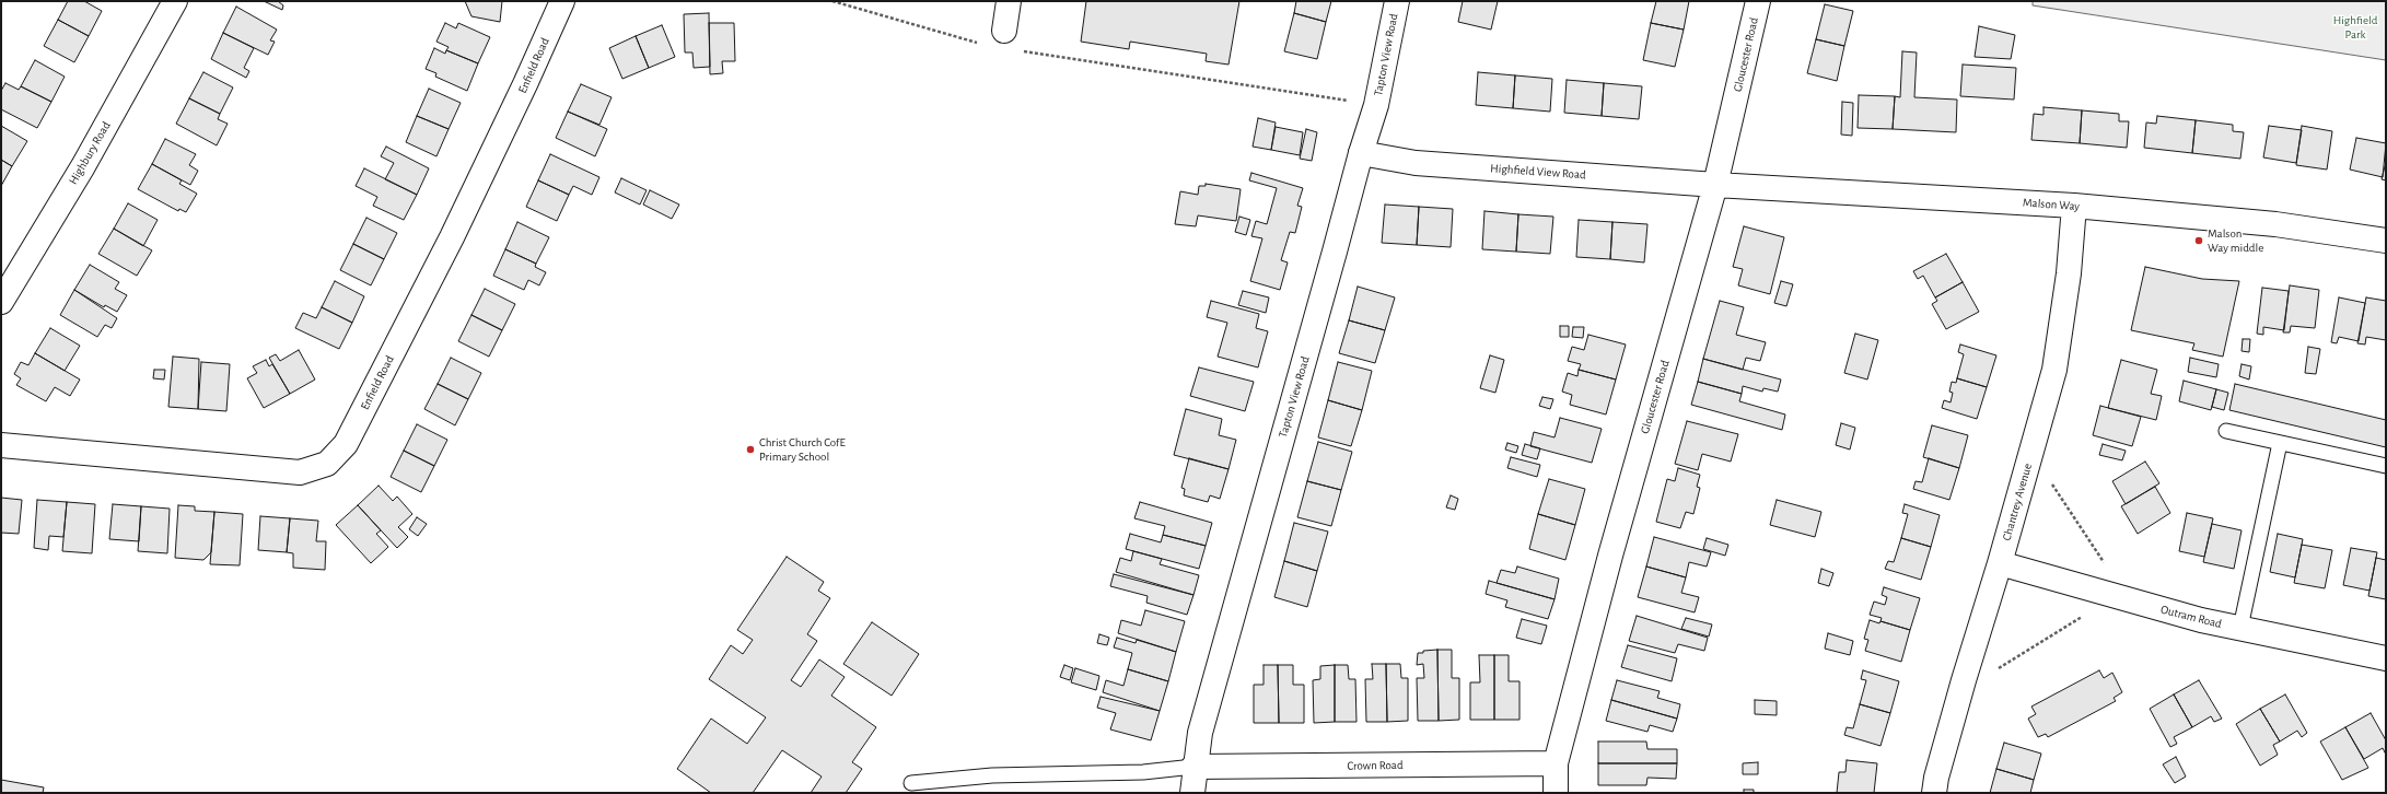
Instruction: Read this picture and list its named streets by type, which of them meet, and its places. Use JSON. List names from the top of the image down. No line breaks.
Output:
{"streets":{"street":["Tapton View Road","Gloucester Road","Enfield Road","Highbury Road","Highfield View Road","Malson Way","Chantrey Avenue","Outram Road","Crown Road"]},"crossings":[["Tapton View Road","Highfield View Road"],["Tapton View Road","Crown Road"],["Gloucester Road","Highfield View Road"],["Gloucester Road","Malson Way"],["Gloucester Road","Crown Road"],["Highfield View Road","Malson Way"],["Malson Way","Chantrey Avenue"],["Chantrey Avenue","Outram Road"]],"parks":["Highfield Park"],"places":["Malson Way middle","Christ Church CofE Primary School"]}
